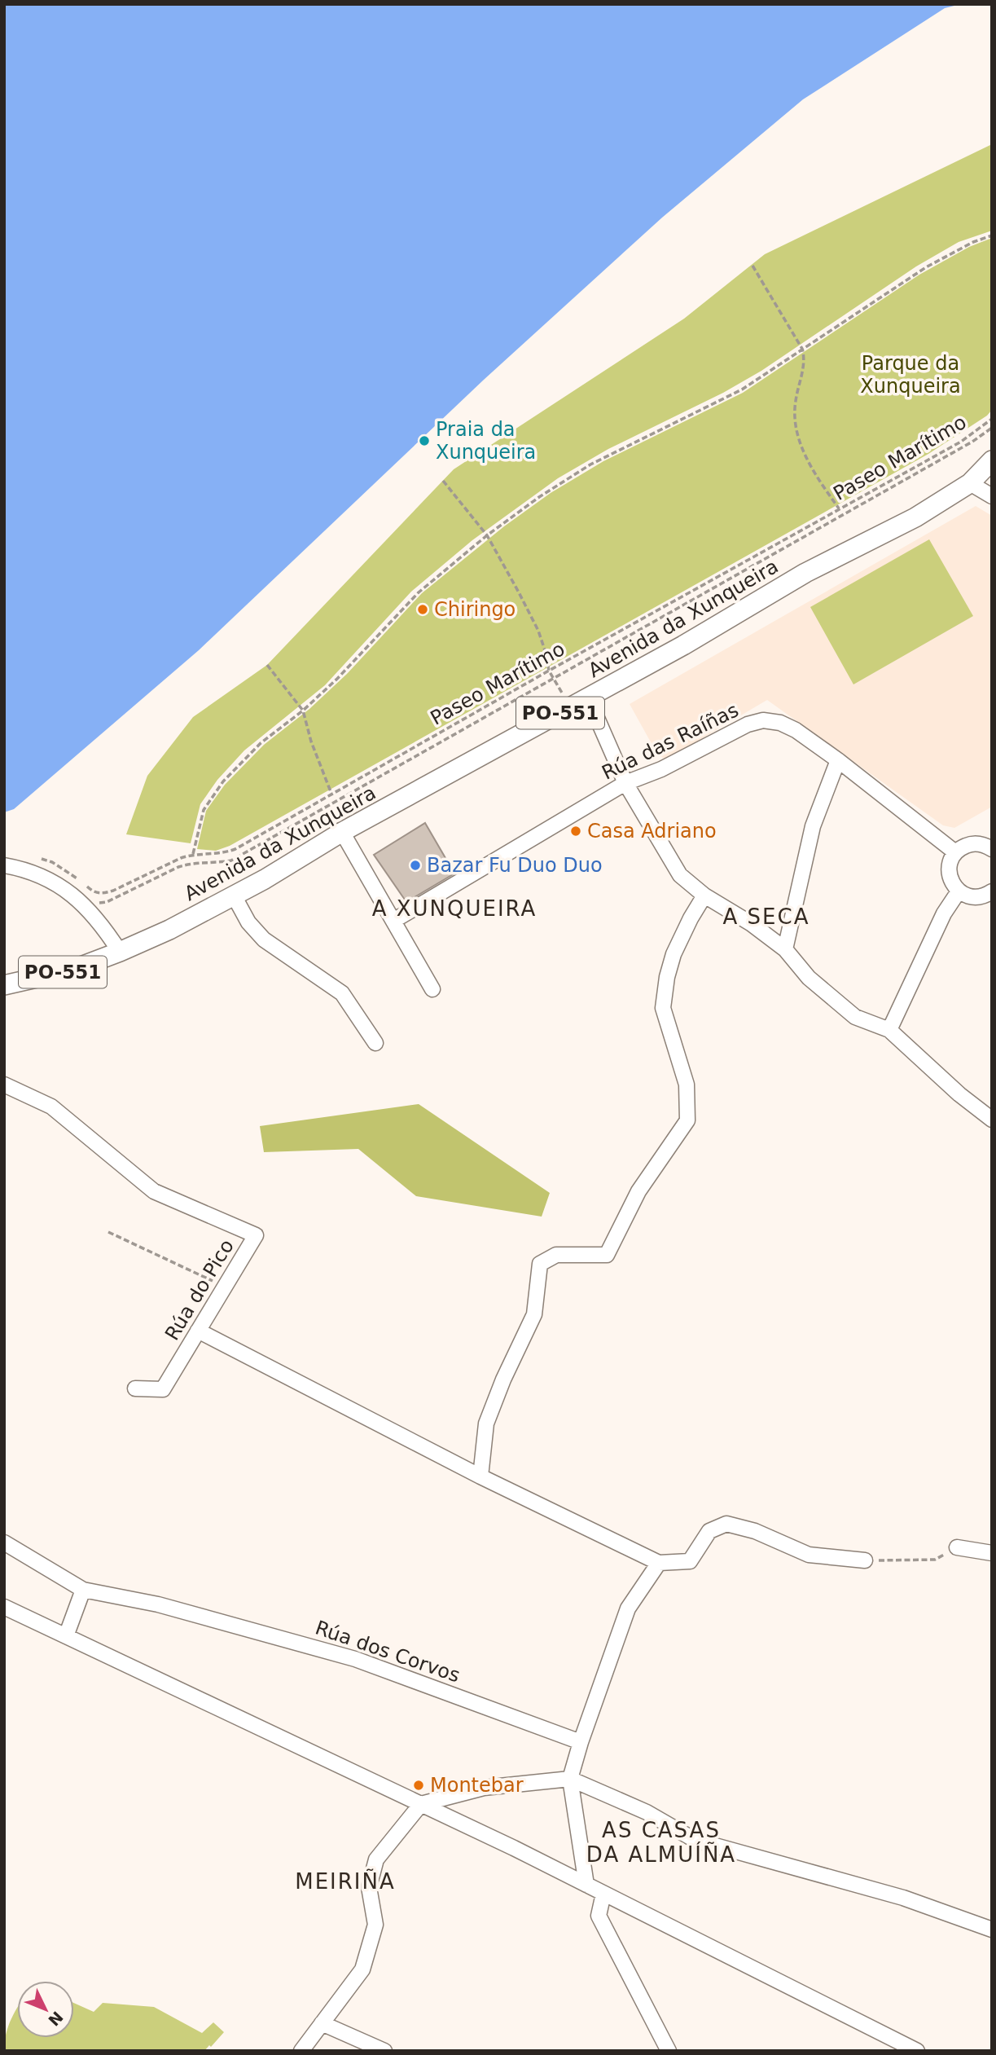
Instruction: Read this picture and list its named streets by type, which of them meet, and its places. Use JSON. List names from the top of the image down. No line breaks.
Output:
{"streets":{"main road":["Avenida da Xunqueira","PO-551"],"street":["Rúa das Raíñas","Rúa do Pico","Rúa dos Corvos"],"path":["Paseo Marítimo"]},"crossings":[["Avenida da Xunqueira","PO-551"]],"districts":["A XUNQUEIRA","A SECA","AS CASAS DA ALMUÍÑA","MEIRIÑA"],"parks":["Parque da Xunqueira"],"places":["Praia da Xunqueira","Chiringo","Casa Adriano","Bazar Fu Duo Duo","Montebar"],"north":"bottom right"}
